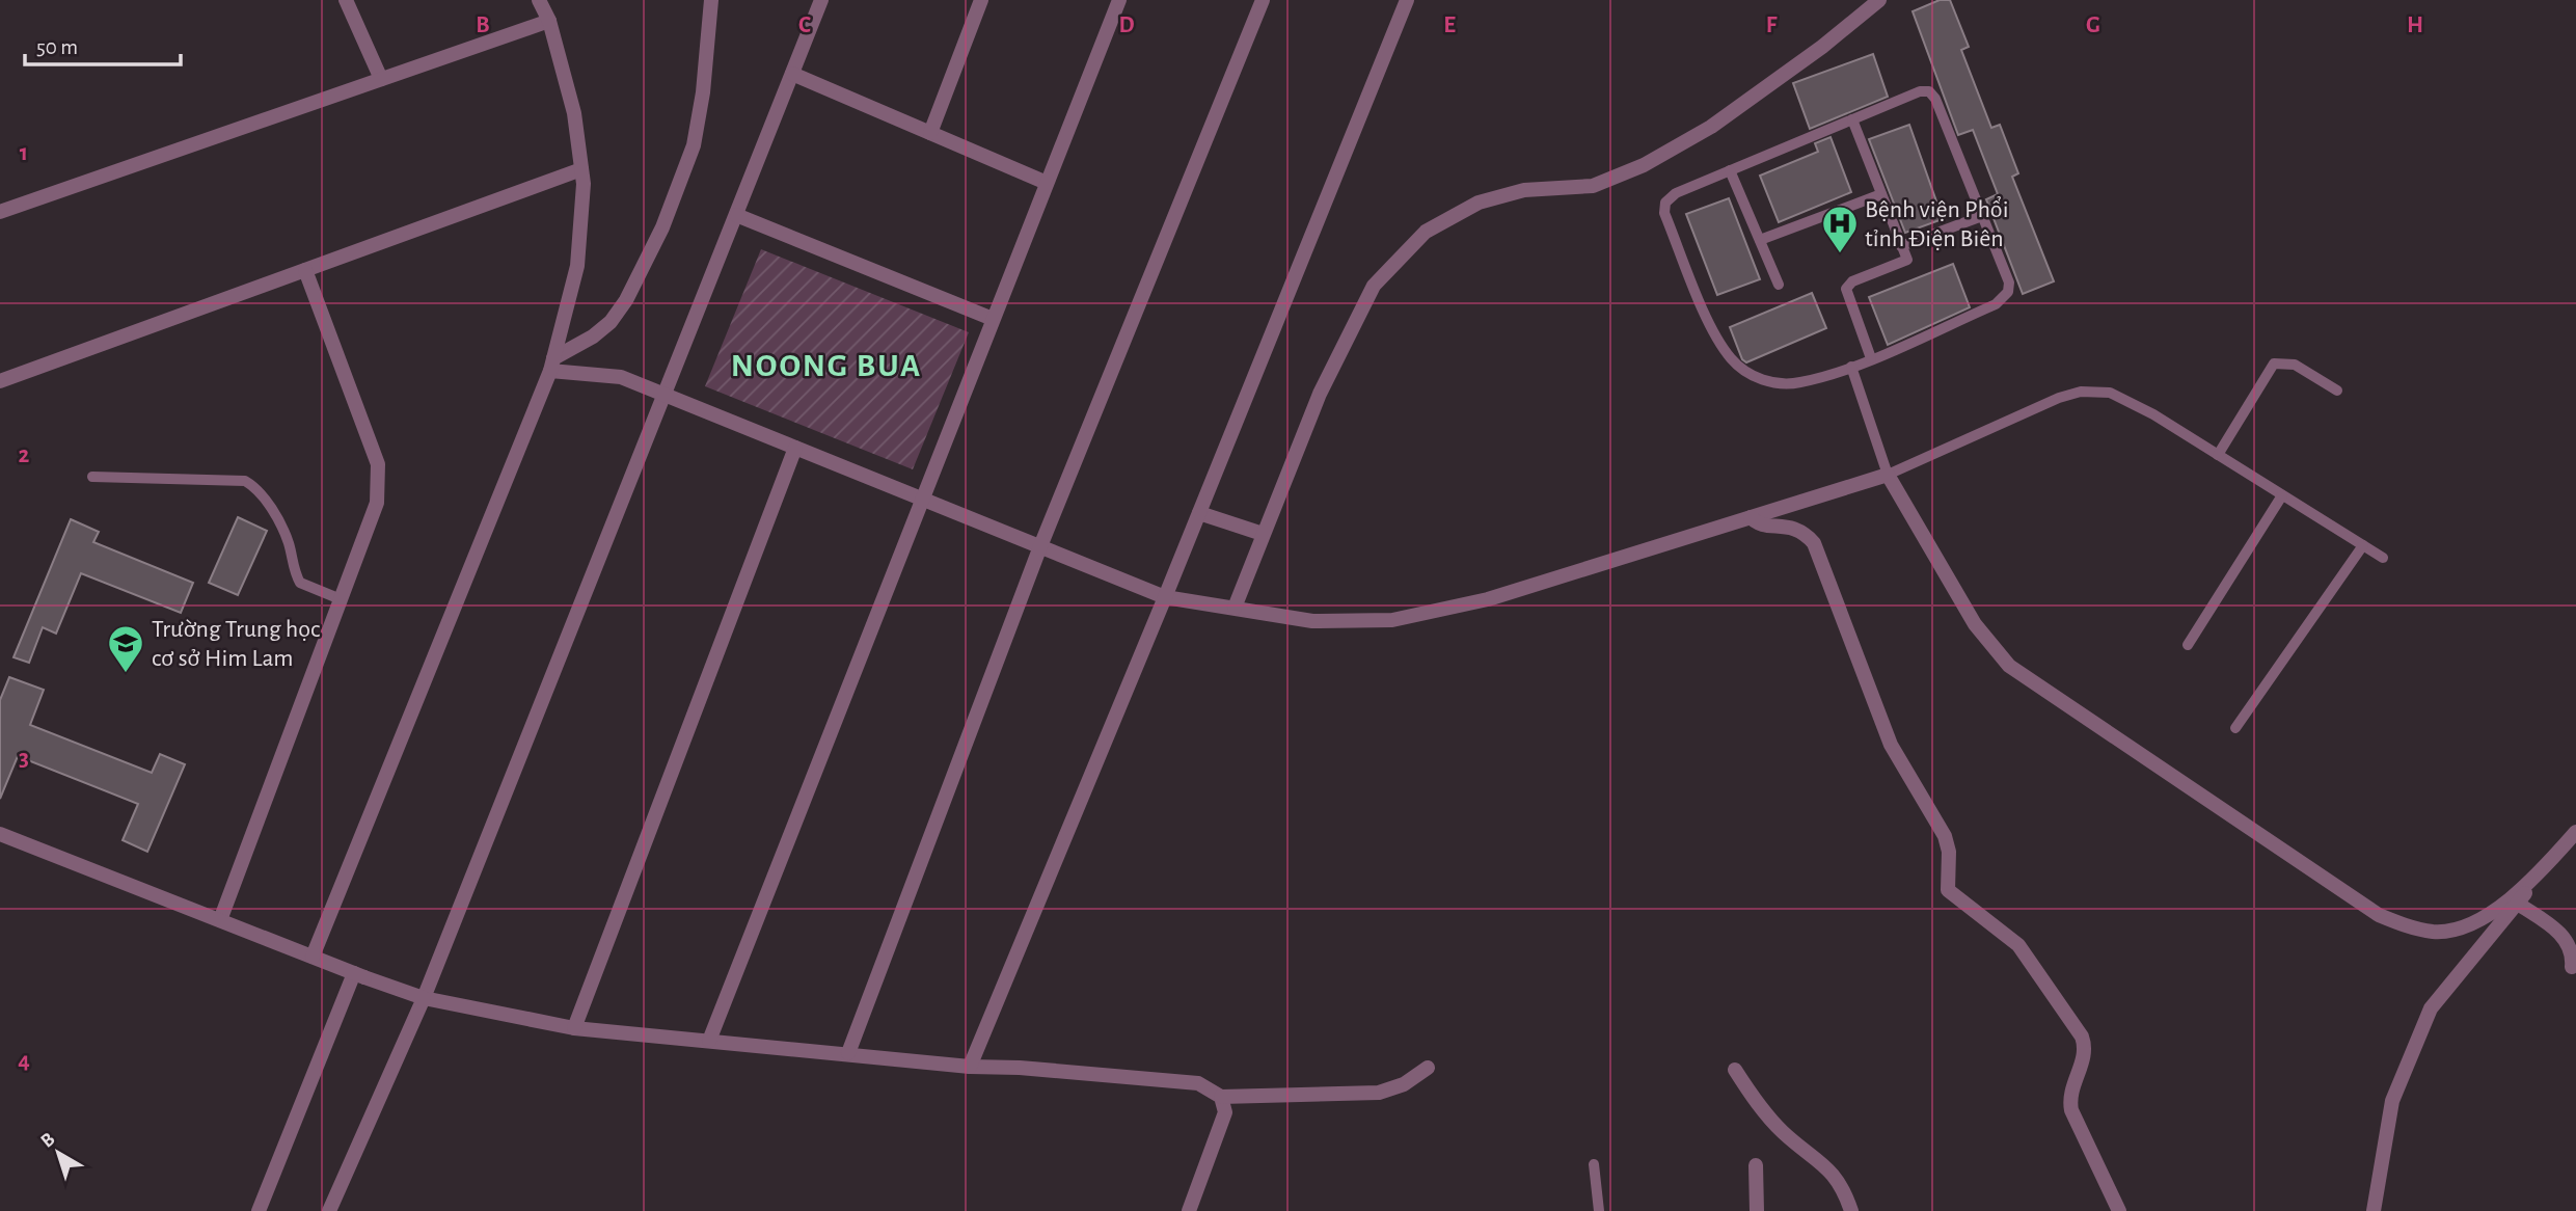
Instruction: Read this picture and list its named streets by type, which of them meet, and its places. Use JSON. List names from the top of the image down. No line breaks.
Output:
{"districts":["NOONG BUA"],"places":{"hospital":["Bệnh viện Phổi tỉnh Điện Biên"],"school or university":["Trường Trung học cơ sở Him Lam"]},"scale_bar":"50 m","north":"top left","grid":{"columns":["B","C","D","E","F","G","H"],"rows":["1","2","3","4"]}}
